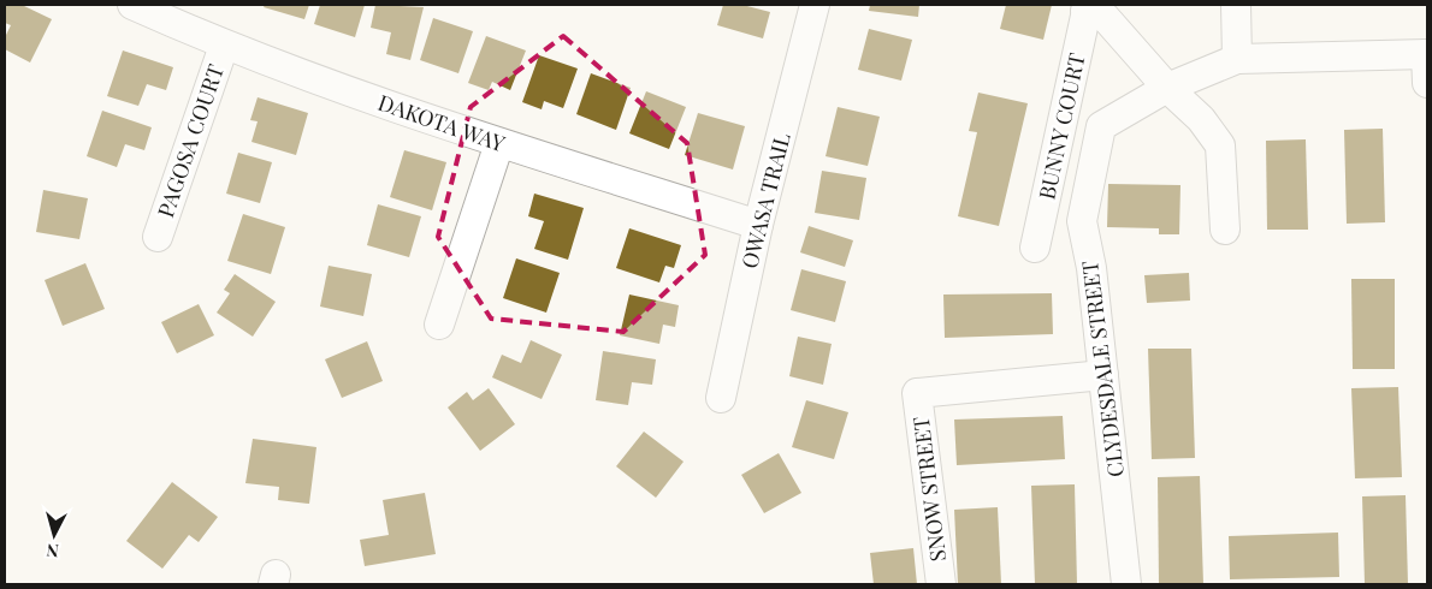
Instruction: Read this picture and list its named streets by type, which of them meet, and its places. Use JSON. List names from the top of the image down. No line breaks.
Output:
{"streets":{"street":["DAKOTA WAY","BUNNY COURT","PAGOSA COURT","OWASA TRAIL","CLYDESDALE STREET","SNOW STREET"]},"crossings":[["DAKOTA WAY","PAGOSA COURT"],["DAKOTA WAY","OWASA TRAIL"],["CLYDESDALE STREET","SNOW STREET"]],"north":"bottom"}
